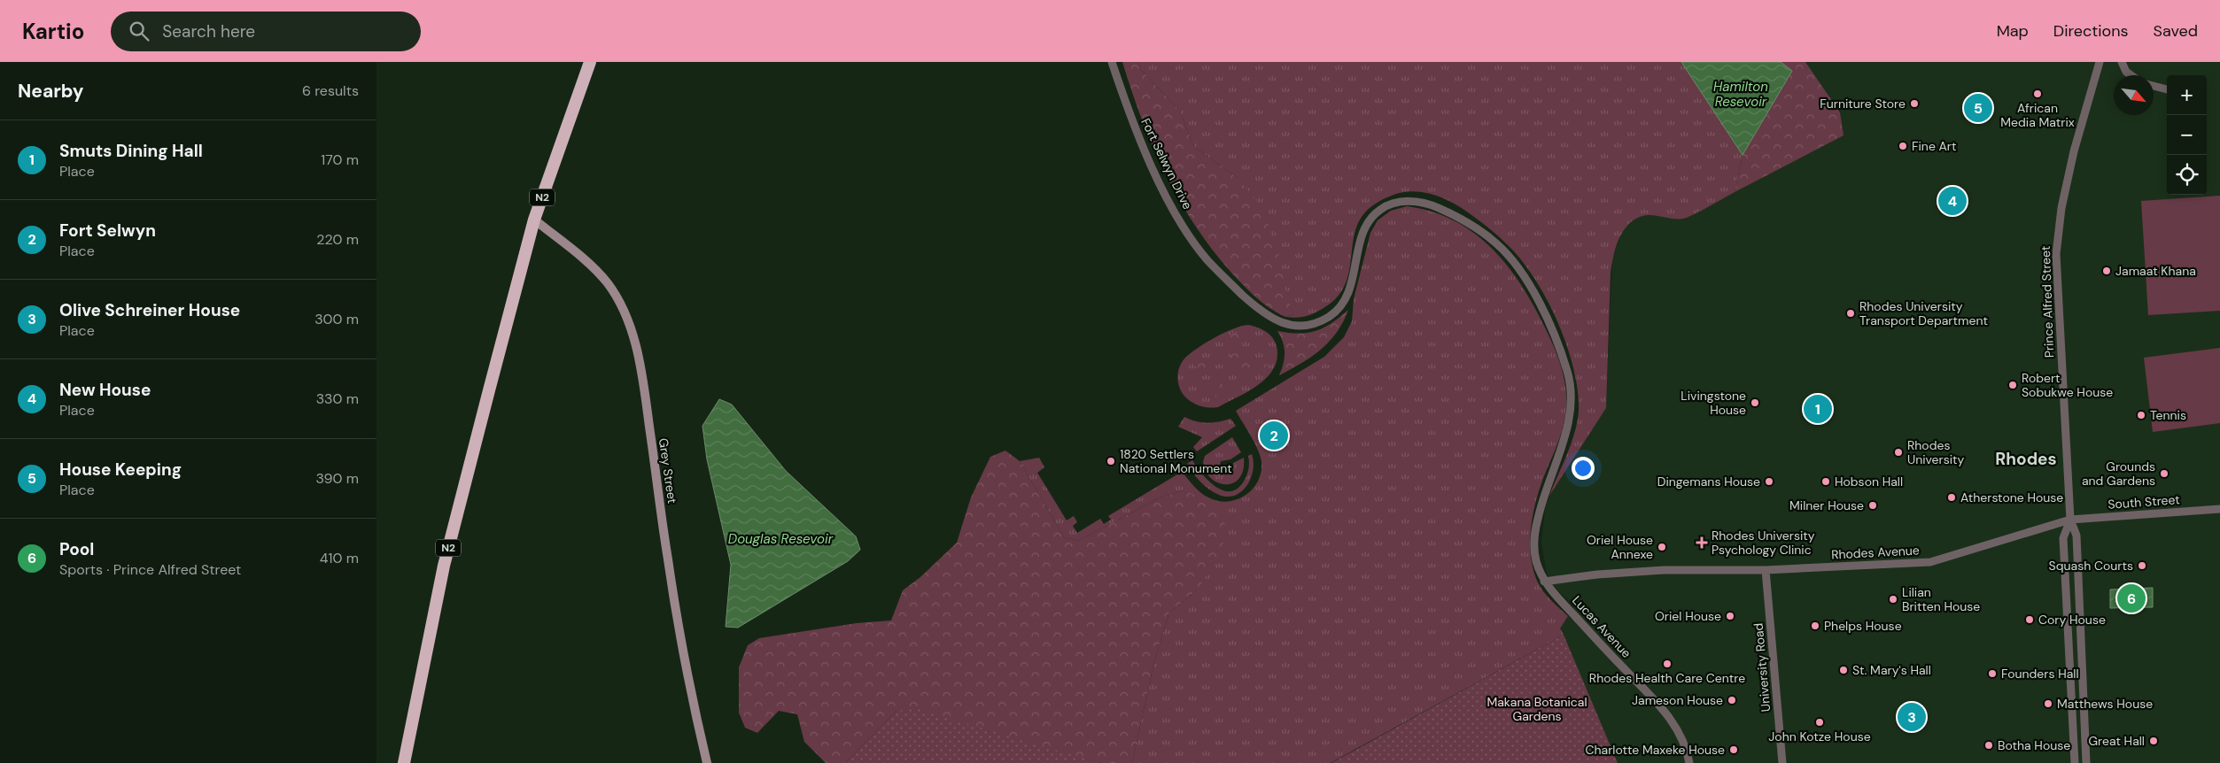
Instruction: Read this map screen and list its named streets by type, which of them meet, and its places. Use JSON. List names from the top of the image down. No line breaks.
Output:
{"streets":{"highway":["N2"],"main road":["Grey Street"],"street":["Fort Selwyn Drive","Prince Alfred Street","South Street","Rhodes Avenue","Lucas Avenue","University Road"]},"crossings":[["Fort Selwyn Drive","Lucas Avenue"],["N2","Grey Street"],["Prince Alfred Street","South Street"],["Prince Alfred Street","Rhodes Avenue"],["South Street","Rhodes Avenue"],["Rhodes Avenue","Lucas Avenue"],["Rhodes Avenue","University Road"]],"districts":["Rhodes"],"water":["Hamilton Resevoir","Douglas Resevoir"],"parks":["Makana Botanical Gardens"],"places":{"other":["African Media Matrix","Furniture Store","Fine Art","Jamaat Khana","Rhodes University Transport Department","Robert Sobukwe House","Livingstone House","Tennis","Rhodes University","1820 Settlers National Monument","Grounds and Gardens","Dingemans House","Hobson Hall","Atherstone House","Milner House","Oriel House Annexe","Squash Courts","Lilian Britten House","Oriel House","Cory House","Phelps House","Rhodes Health Care Centre","St. Mary's Hall","Founders Hall","Jameson House","Matthews House","John Kotze House","Great Hall","Botha House","Charlotte Maxeke House"],"health":["Rhodes University Psychology Clinic"]},"north":"bottom right","page":{"header":"Kartio","search":"Search here","nav":["Map","Directions","Saved"],"heading":["Nearby","6 results"],"map_buttons":["+","−"],"pins":["5","4","1","2","6","3"],"list":[{"mark":"1","name":"Smuts Dining Hall","note":"Place","value":"170 m"},{"mark":"2","name":"Fort Selwyn","note":"Place","value":"220 m"},{"mark":"3","name":"Olive Schreiner House","note":"Place","value":"300 m"},{"mark":"4","name":"New House","note":"Place","value":"330 m"},{"mark":"5","name":"House Keeping","note":"Place","value":"390 m"},{"mark":"6","name":"Pool","note":"Sports · Prince Alfred Street","value":"410 m"}]}}
